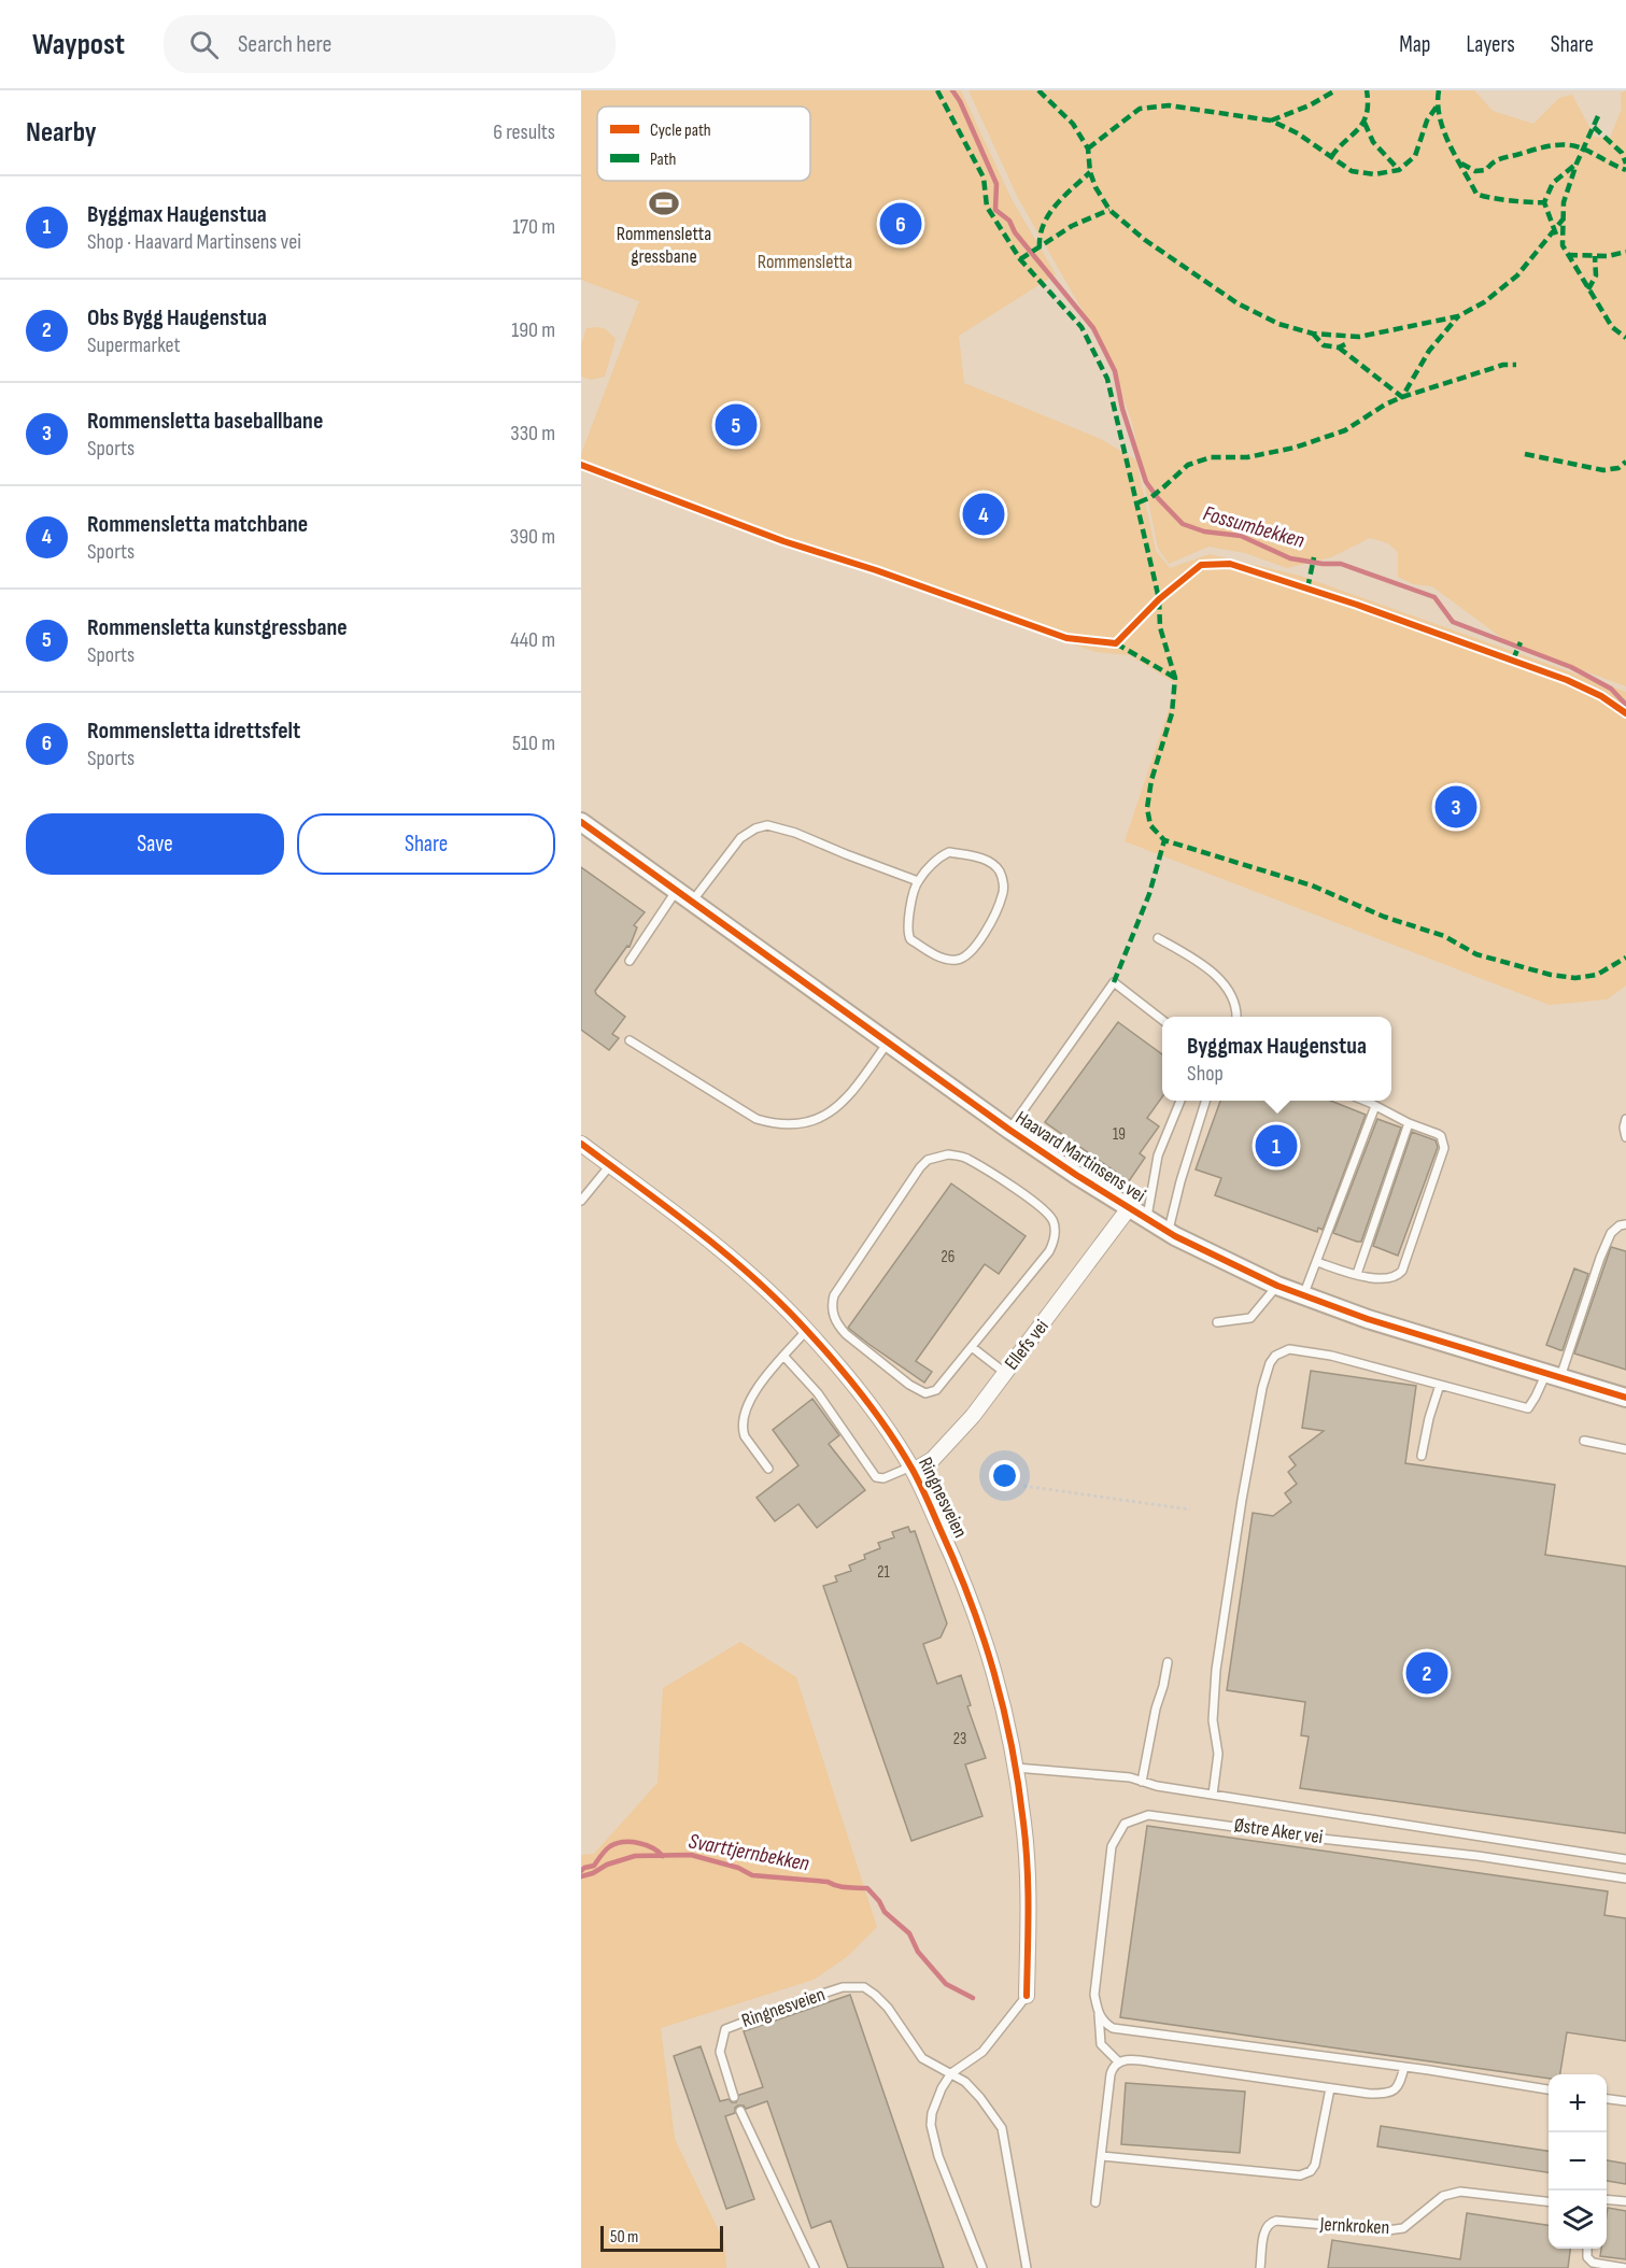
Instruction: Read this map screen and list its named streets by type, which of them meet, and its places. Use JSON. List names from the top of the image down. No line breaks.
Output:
{"streets":{"street":["Haavard Martinsens vei","Ellefs vei","Ringnesveien"],"lane":["Østre Aker vei","Jernkroken"]},"crossings":[["Haavard Martinsens vei","Ellefs vei"],["Ellefs vei","Ringnesveien"],["Ringnesveien","Østre Aker vei"]],"water":["Fossumbekken","Svarttjernbekken"],"parks":["Rommensletta"],"places":{"sports":["Rommensletta gressbane"]},"house_numbers":["19","26","21","23"],"legend":["Cycle path","Path"],"scale_bar":"50 m","page":{"header":"Waypost","search":"Search here","nav":["Map","Layers","Share"],"heading":["Nearby","6 results"],"list":[{"mark":"1","name":"Byggmax Haugenstua","note":"Shop · Haavard Martinsens vei","value":"170 m"},{"mark":"2","name":"Obs Bygg Haugenstua","note":"Supermarket","value":"190 m"},{"mark":"3","name":"Rommensletta baseballbane","note":"Sports","value":"330 m"},{"mark":"4","name":"Rommensletta matchbane","note":"Sports","value":"390 m"},{"mark":"5","name":"Rommensletta kunstgressbane","note":"Sports","value":"440 m"},{"mark":"6","name":"Rommensletta idrettsfelt","note":"Sports","value":"510 m"}],"pins":["6","5","4","3","1","2"],"buttons":["Save","Share"],"popup":["Byggmax Haugenstua","Shop"],"map_buttons":["+","−"],"scale":"50 m"}}
